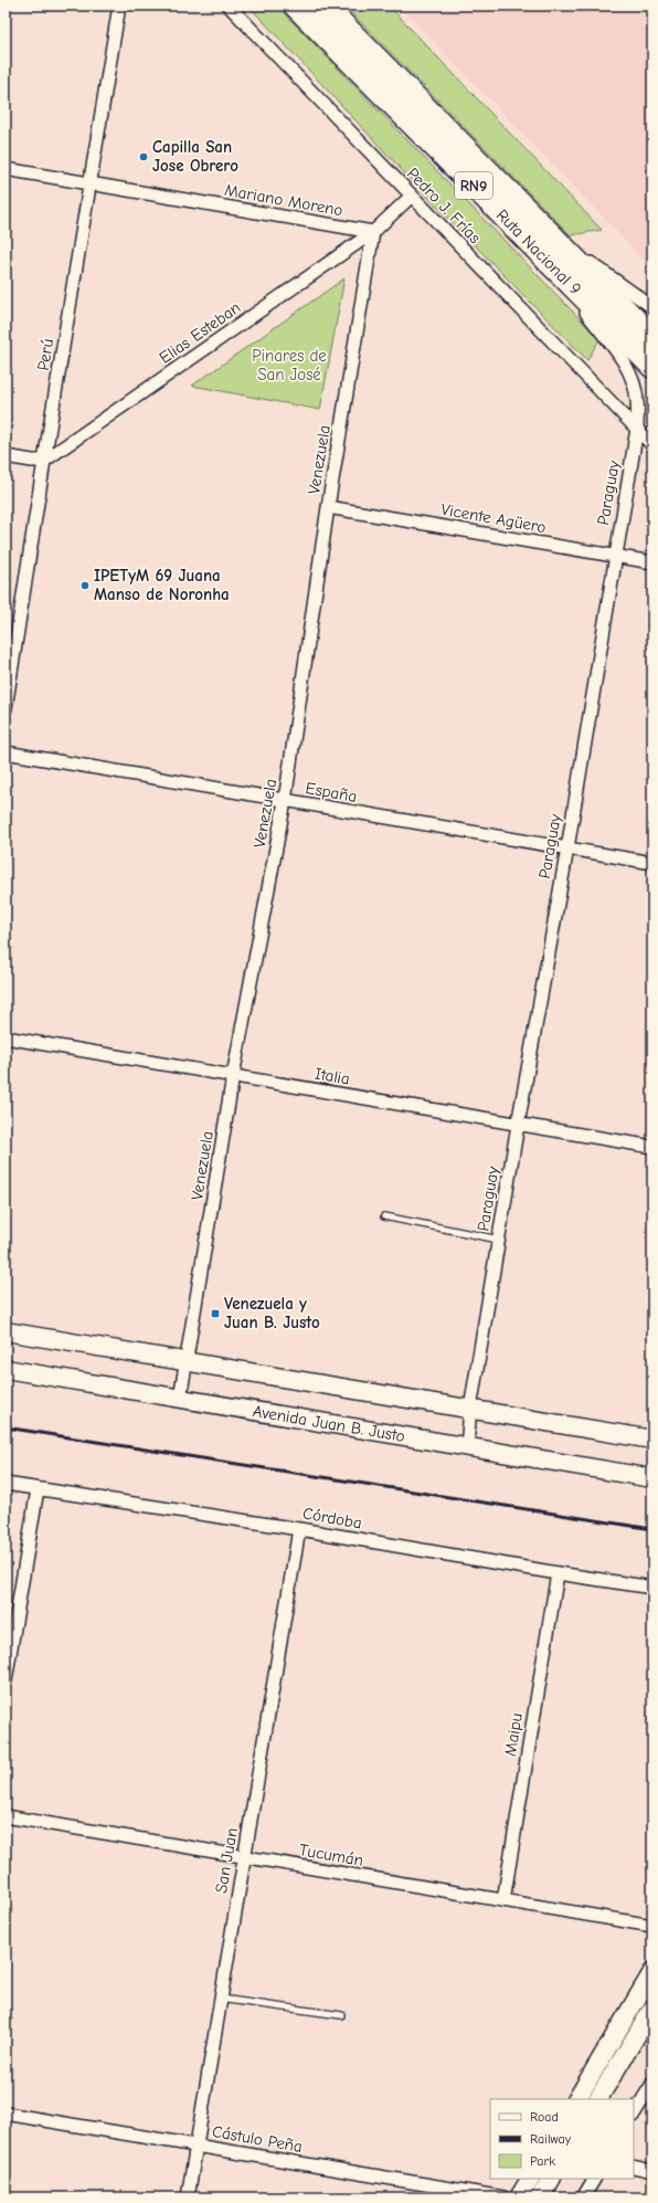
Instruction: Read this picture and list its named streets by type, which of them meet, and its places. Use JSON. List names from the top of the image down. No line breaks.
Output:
{"streets":{"highway":["RN9","Ruta Nacional 9"],"main road":["Avenida Juan B. Justo"],"street":["Mariano Moreno","Pedro J. Frías","Elias Esteban","Perú","Venezuela","Paraguay","Vicente Agüero","España","Italia","Córdoba","Maipu","Tucumán","San Juan","Cástulo Peña"]},"crossings":[["Mariano Moreno","Elias Esteban"],["Mariano Moreno","Perú"],["Mariano Moreno","Venezuela"],["Pedro J. Frías","Elias Esteban"],["Pedro J. Frías","Paraguay"],["Ruta Nacional 9","Paraguay"],["Elias Esteban","Perú"],["Elias Esteban","Venezuela"],["Venezuela","Vicente Agüero"],["Venezuela","España"],["Venezuela","Italia"],["Venezuela","Avenida Juan B. Justo"],["Paraguay","Vicente Agüero"],["Paraguay","España"],["Paraguay","Italia"],["Paraguay","Avenida Juan B. Justo"],["Córdoba","Maipu"],["Córdoba","San Juan"],["Maipu","Tucumán"],["Tucumán","San Juan"],["San Juan","Cástulo Peña"]],"parks":["Pinares de San José"],"places":{"other":["Capilla San Jose Obrero","IPETyM 69 Juana Manso de Noronha"],"transit":["Venezuela y Juan B. Justo"]},"legend":["Road","Railway","Park"]}
